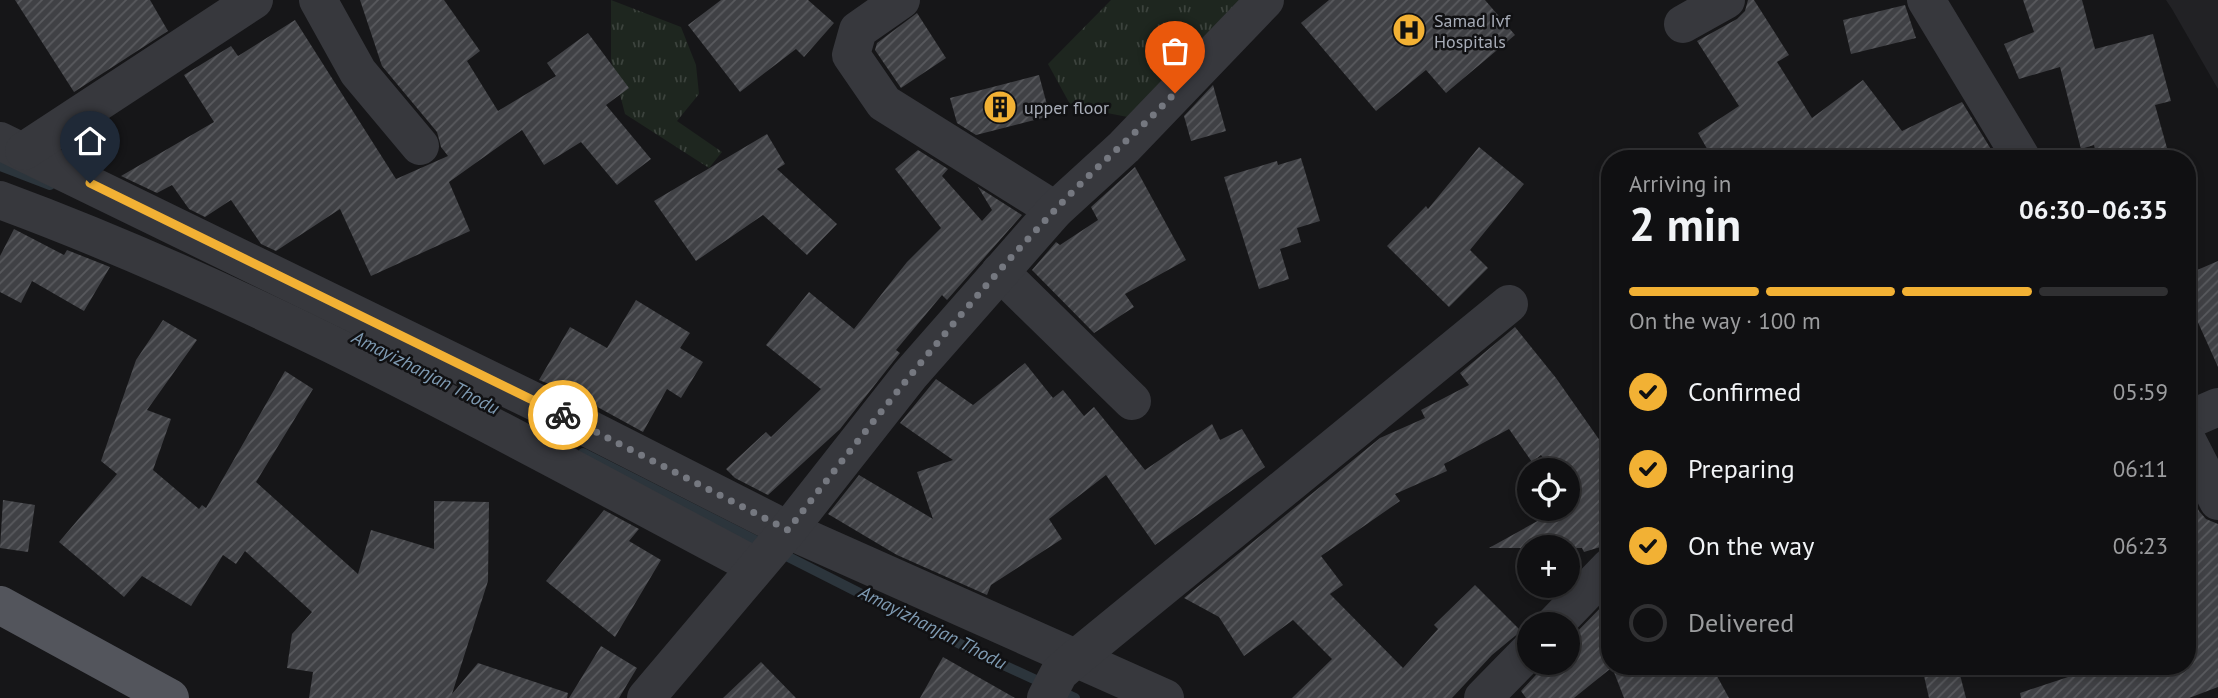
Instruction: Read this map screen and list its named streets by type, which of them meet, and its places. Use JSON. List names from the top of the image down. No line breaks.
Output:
{"water":["Amayizhanjan Thodu"],"places":{"hospital":["Samad Ivf Hospitals"],"building":["upper floor"]},"page":{"heading":["2 min","Arriving in","06:30–06:35"],"bar":"On the way · 100 m","list":[["Confirmed","05:59"],["Preparing","06:11"],["On the way","06:23"],"Delivered"],"map_buttons":["+","−"]}}
